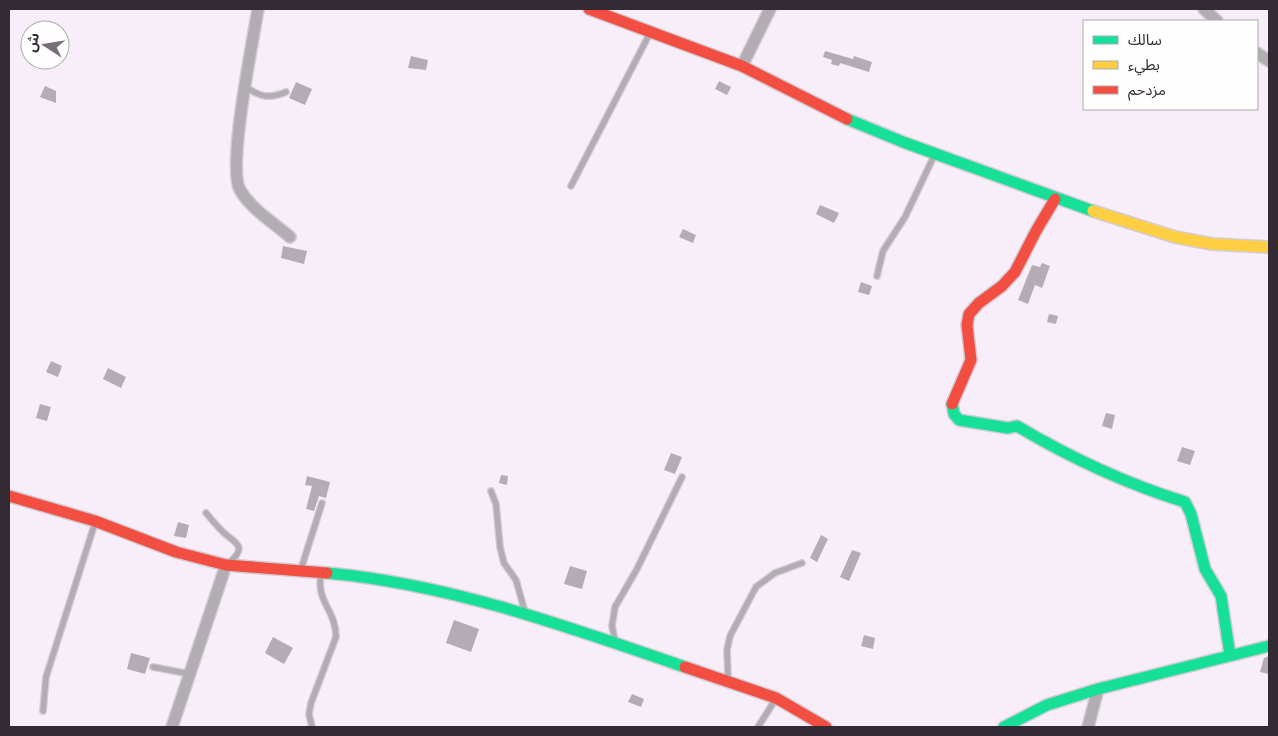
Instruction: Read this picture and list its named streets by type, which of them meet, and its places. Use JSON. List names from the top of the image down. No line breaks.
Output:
{"legend":["سالك","بطيء","مزدحم"],"north":"left"}
